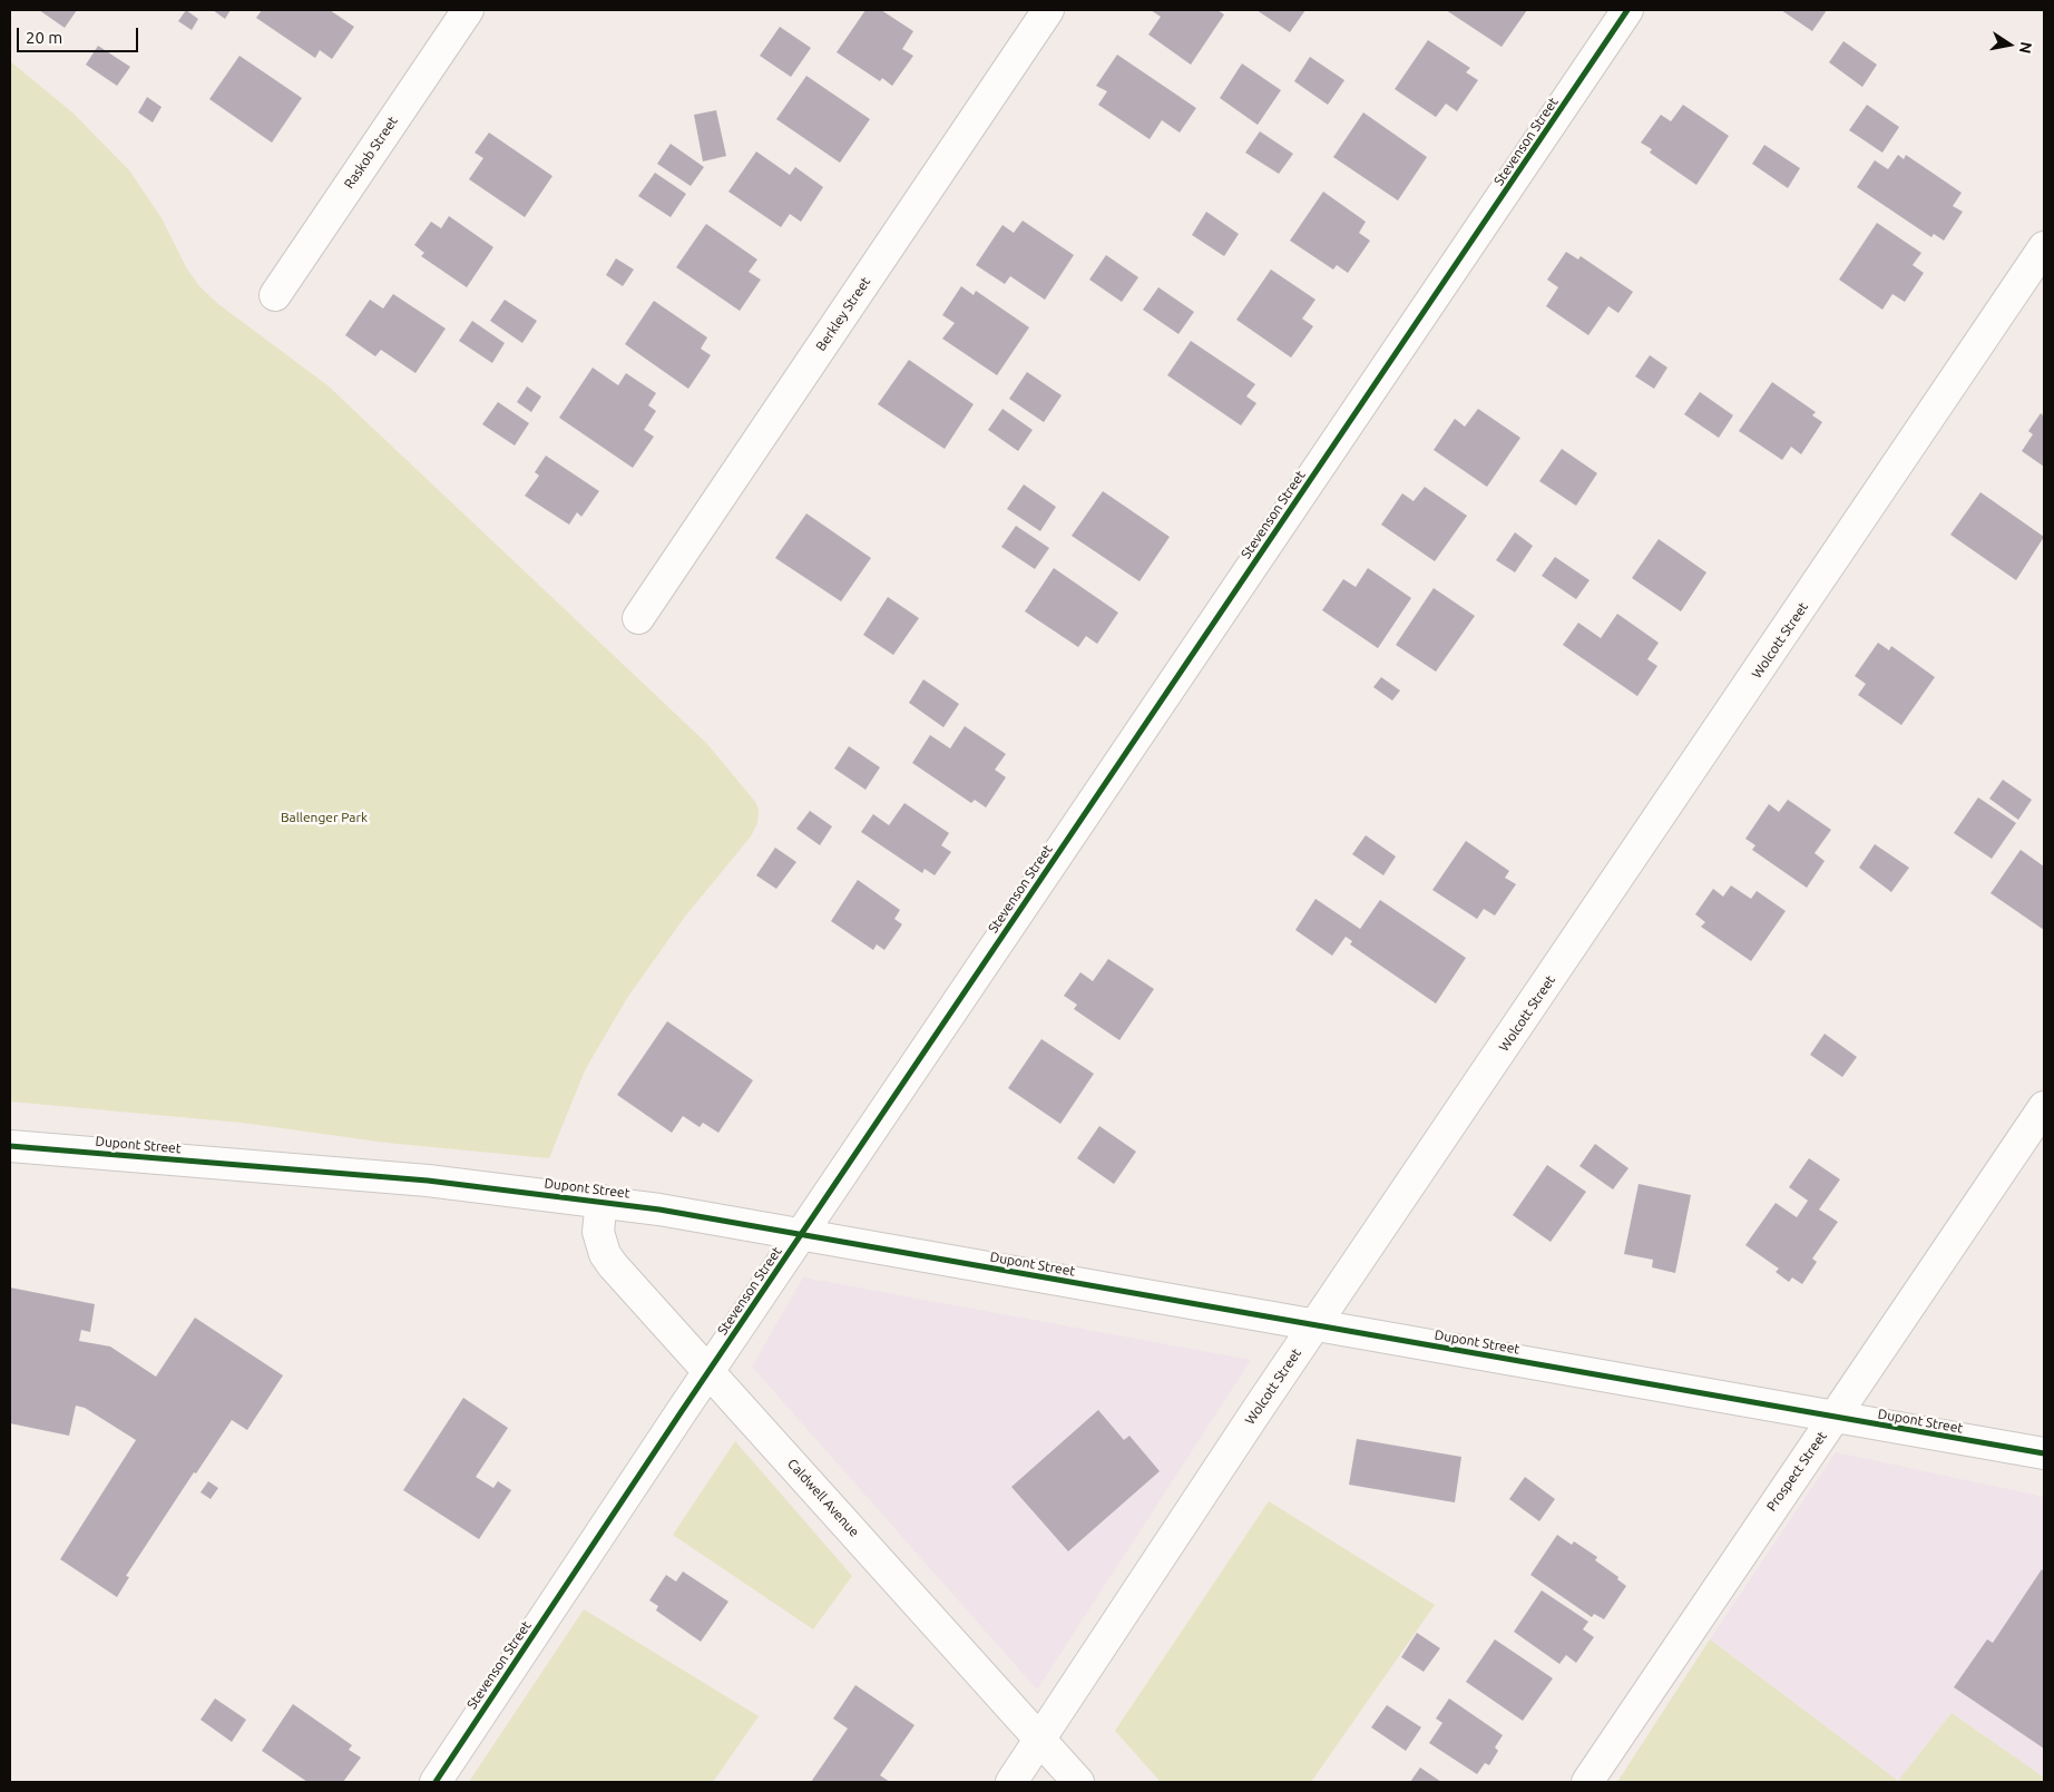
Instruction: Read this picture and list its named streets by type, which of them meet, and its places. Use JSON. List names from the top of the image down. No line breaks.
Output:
{"streets":{"street":["Stevenson Street","Raskob Street","Berkley Street","Wolcott Street","Dupont Street","Prospect Street","Caldwell Avenue"]},"crossings":[["Stevenson Street","Dupont Street"],["Stevenson Street","Caldwell Avenue"],["Wolcott Street","Dupont Street"],["Wolcott Street","Caldwell Avenue"],["Dupont Street","Prospect Street"],["Dupont Street","Caldwell Avenue"]],"parks":["Ballenger Park"],"scale_bar":"20 m","north":"right"}
